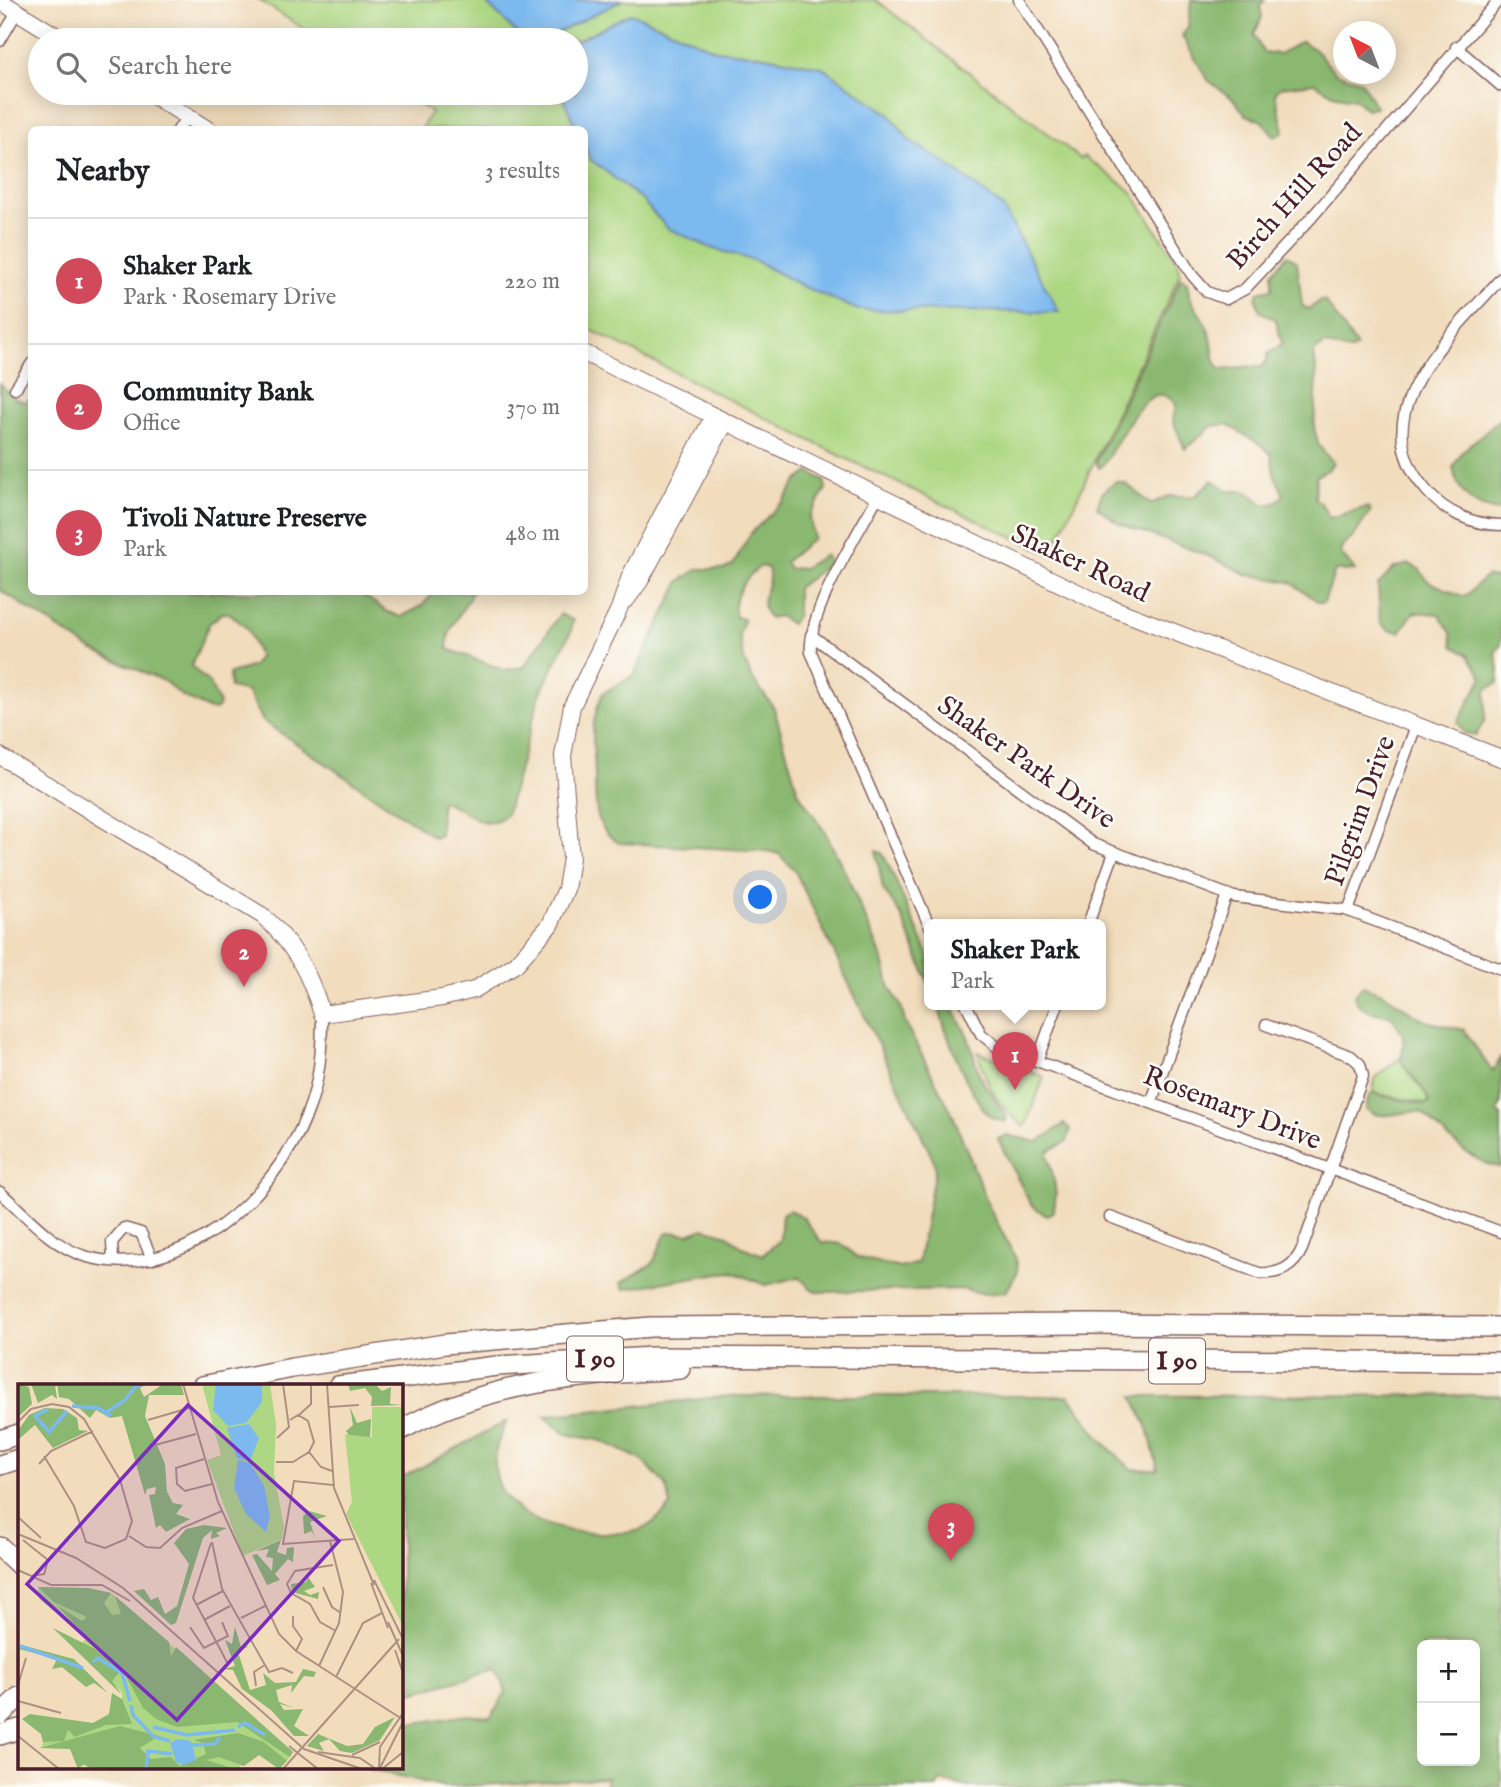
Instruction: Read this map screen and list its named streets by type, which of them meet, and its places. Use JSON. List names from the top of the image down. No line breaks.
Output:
{"streets":{"highway":["I 90"],"street":["Birch Hill Road","Shaker Road","Shaker Park Drive","Pilgrim Drive","Rosemary Drive"]},"crossings":[["Shaker Road","Pilgrim Drive"],["Shaker Park Drive","Pilgrim Drive"]],"north":"top left","page":{"search":"Search here","heading":["Nearby","3 results"],"list":[{"mark":"1","name":"Shaker Park","note":"Park · Rosemary Drive","value":"220 m"},{"mark":"2","name":"Community Bank","note":"Office","value":"370 m"},{"mark":"3","name":"Tivoli Nature Preserve","note":"Park","value":"480 m"}],"popup":["Shaker Park","Park"],"pins":["2","1","3"],"map_buttons":["+","−"]}}
